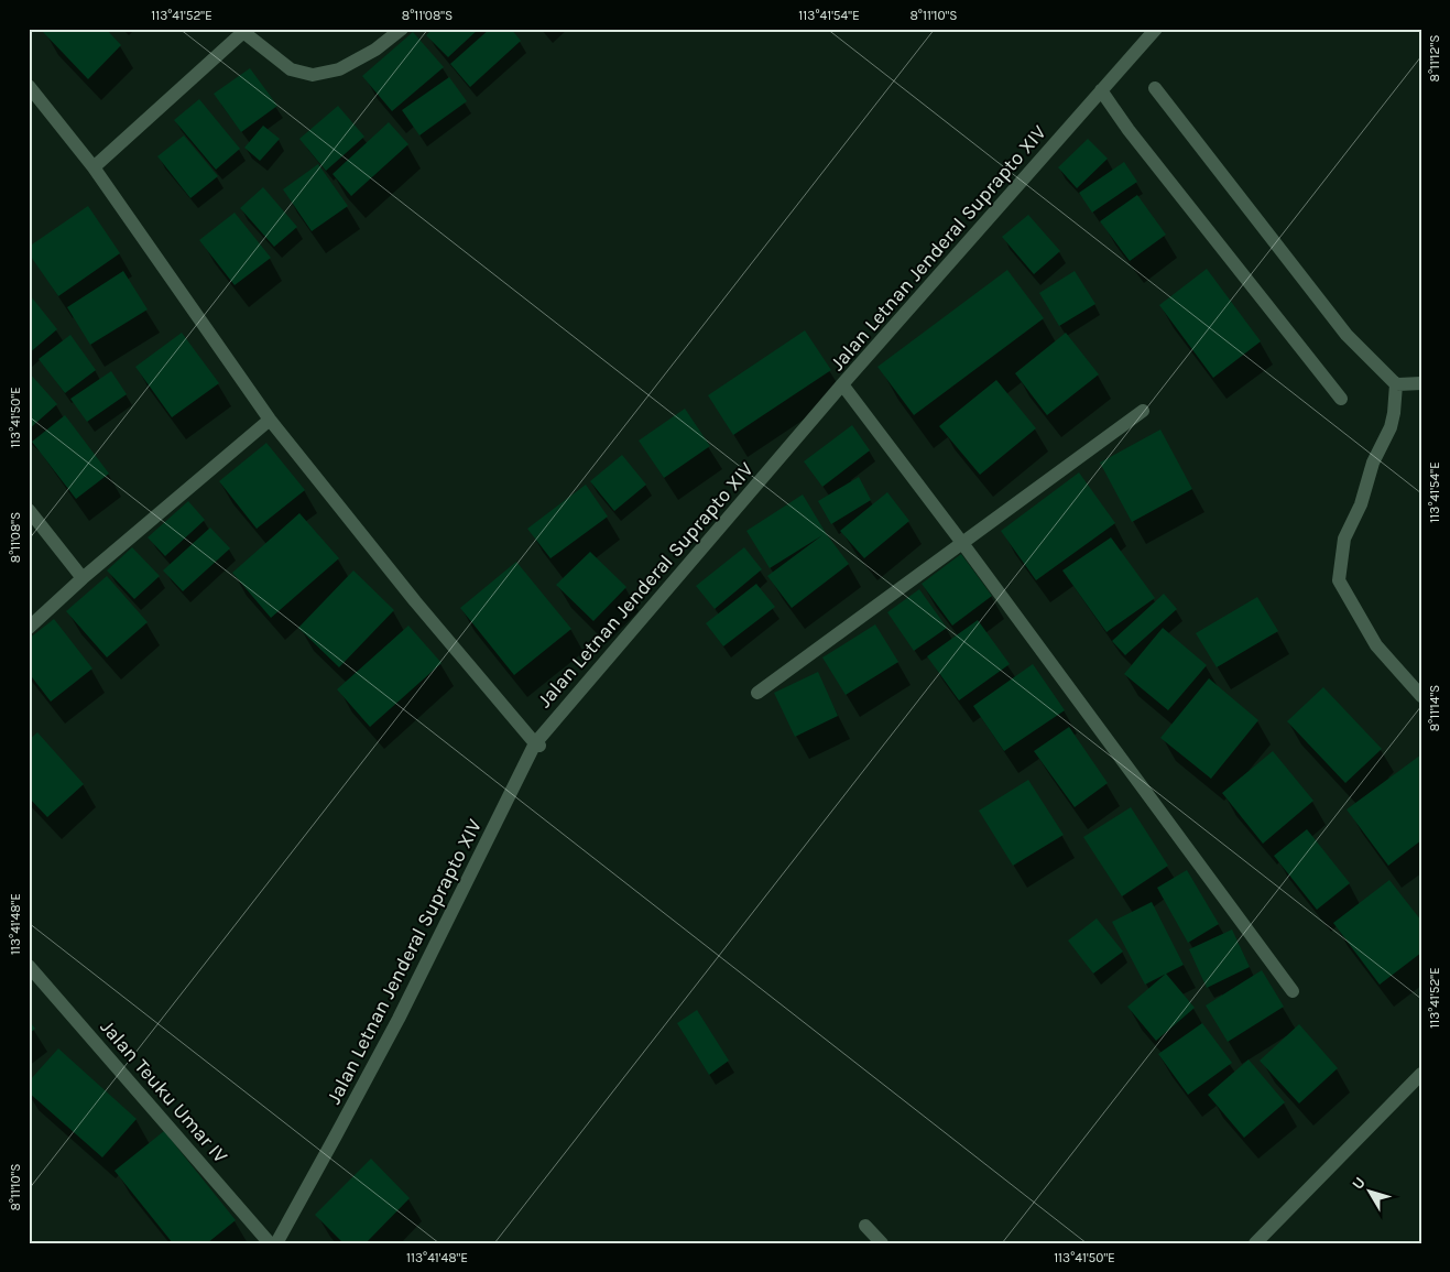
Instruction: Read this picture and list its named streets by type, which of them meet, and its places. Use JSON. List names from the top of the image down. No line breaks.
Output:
{"streets":{"street":["Jalan Letnan Jenderal Suprapto XIV","Jalan Teuku Umar IV"]},"north":"top left","coordinates":["113°41'52\"E","8°11'08\"S","113°41'54\"E","8°11'10\"S","8°11'12\"S","113°41'50\"E","8°11'14\"S","113°41'48\"E"]}
